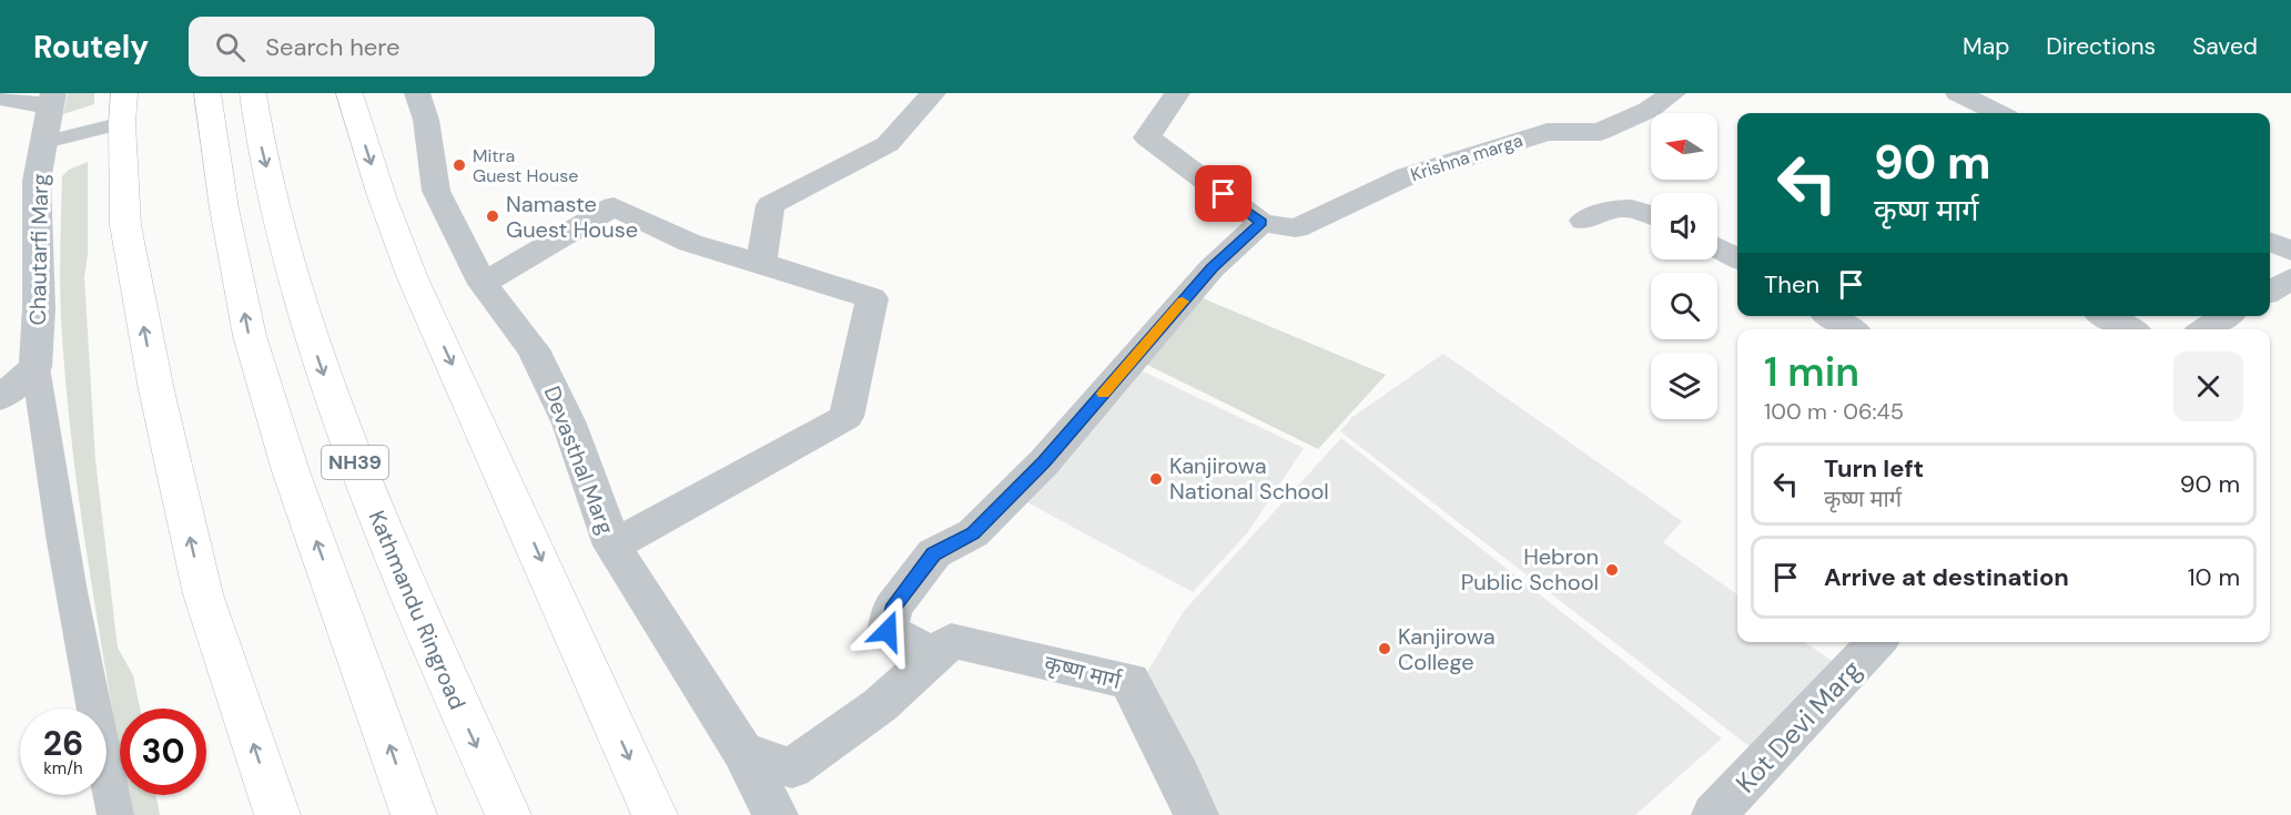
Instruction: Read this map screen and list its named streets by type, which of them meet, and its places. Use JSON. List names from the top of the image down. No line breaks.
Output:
{"streets":{"main road":["NH39","Kathmandu Ringroad"],"street":["Krishna marga","Chautarfi Marg","Devasthal Marg","कृष्ण मार्ग","Kot Devi Marg"]},"crossings":[["Devasthal Marg","कृष्ण मार्ग"]],"places":["Mitra Guest House","Namaste Guest House","Kanjirowa National School","Hebron Public School","Kanjirowa College"],"north":"left","page":{"header":"Routely","search":"Search here","nav":["Map","Directions","Saved"],"turn":["90 m","कृष्ण मार्ग"],"then":"Then","heading":["1 min","100 m · 06:45"],"list":[{"name":"Turn left","note":"कृष्ण मार्ग","value":"90 m"},{"name":"Arrive at destination","value":"10 m"}],"speed":"26 km/h","limit":"30"}}
